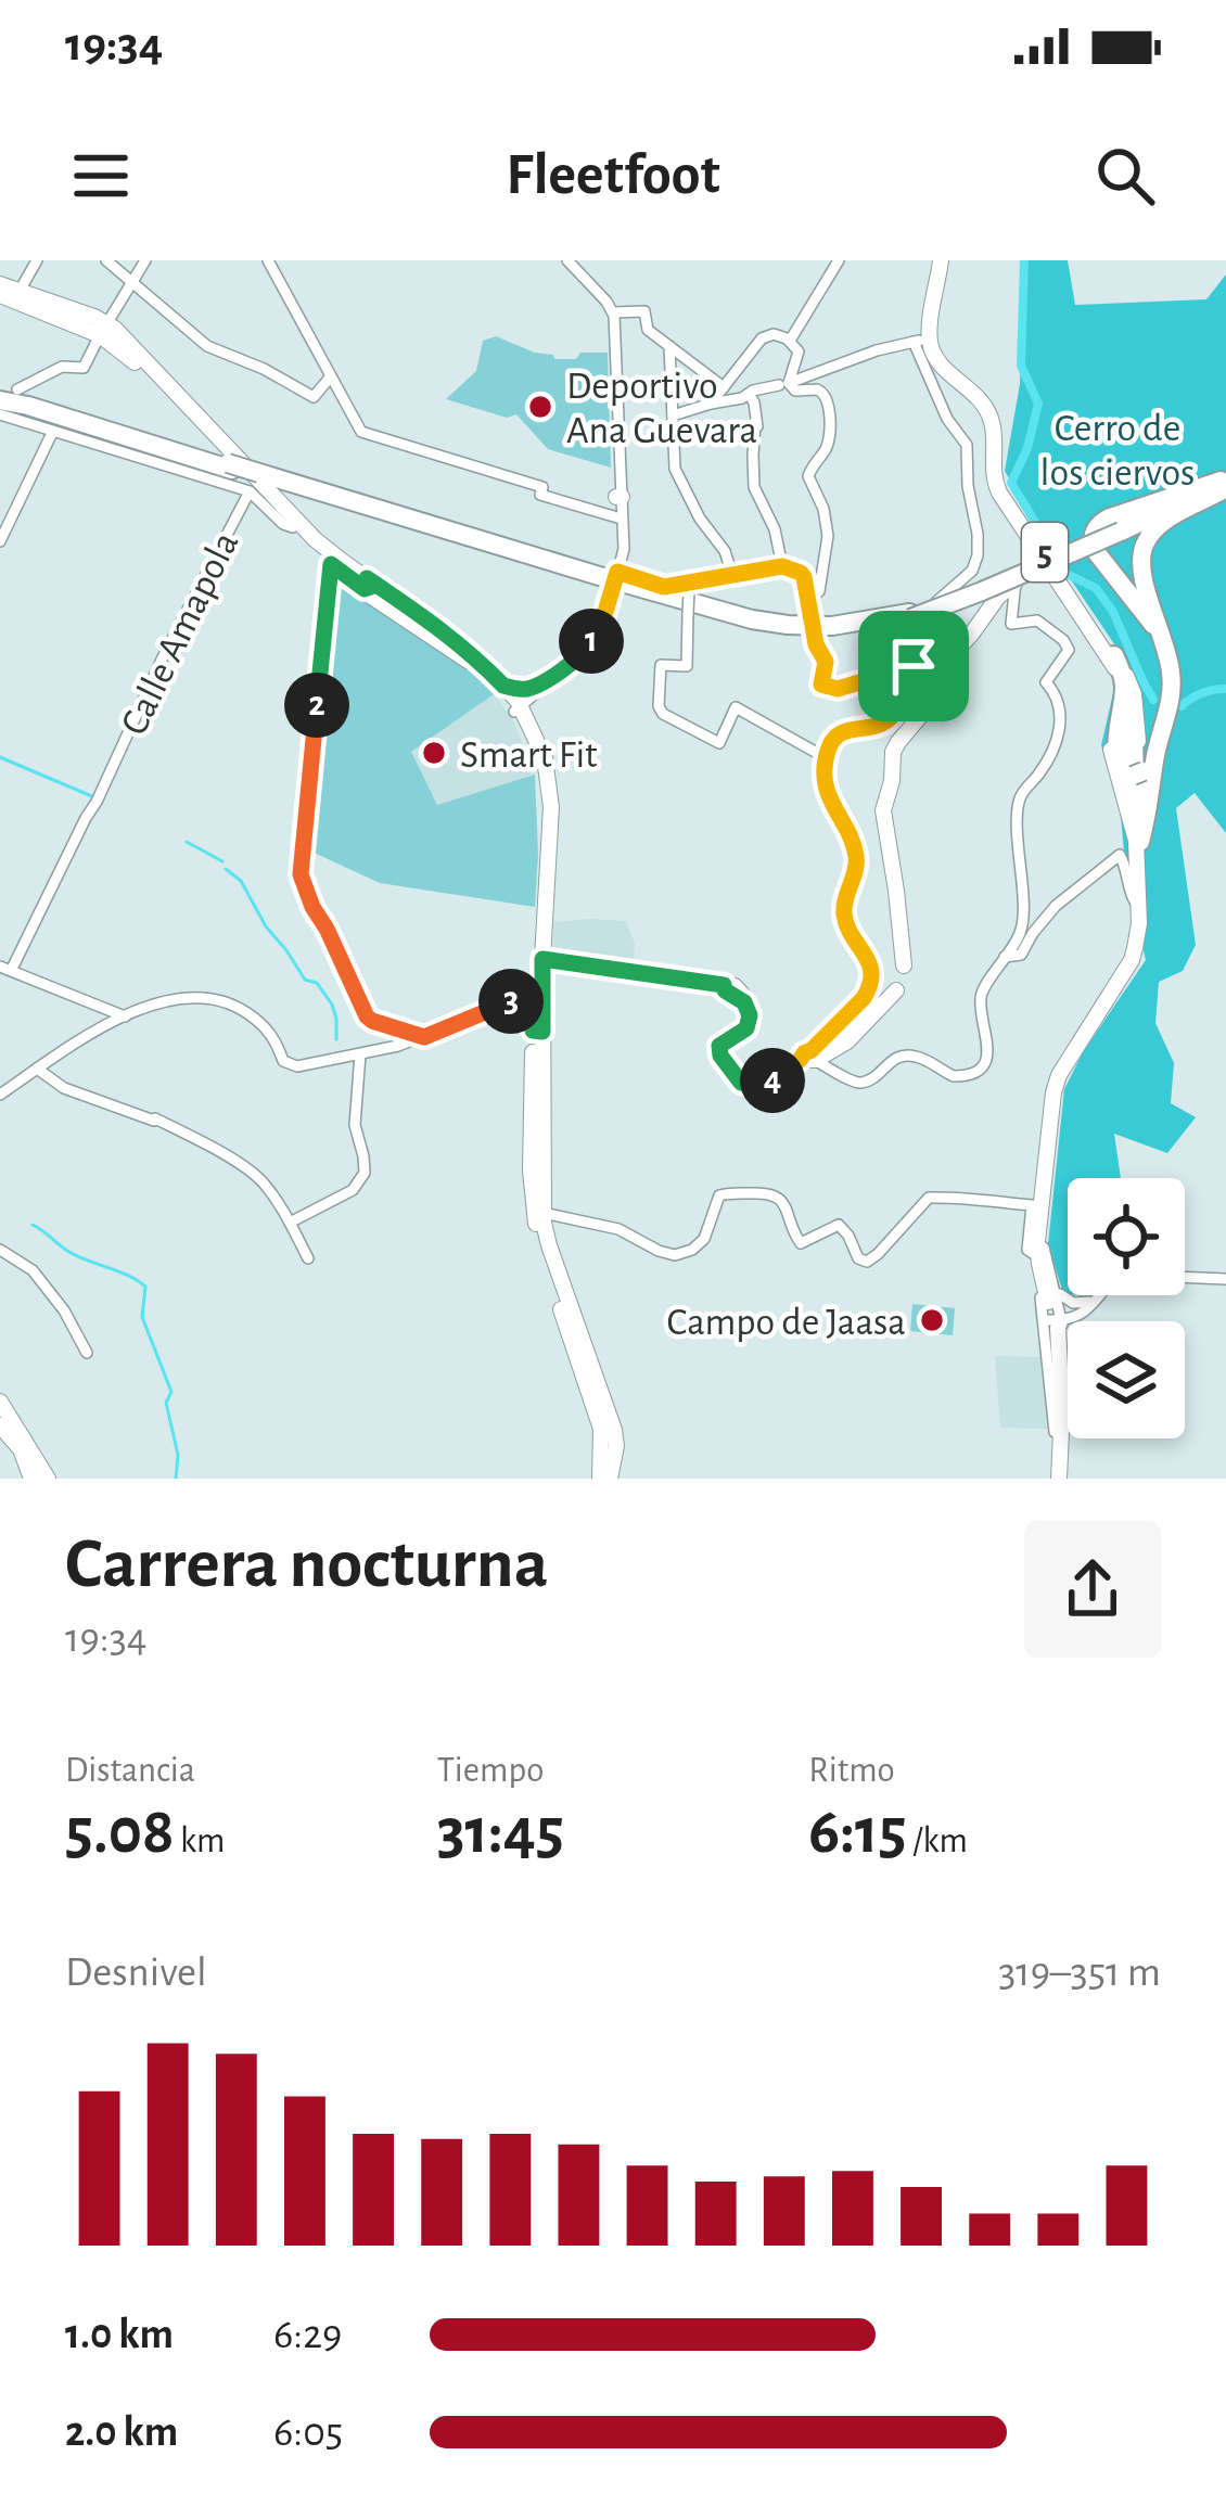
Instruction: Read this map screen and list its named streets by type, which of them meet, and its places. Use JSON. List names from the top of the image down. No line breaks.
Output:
{"streets":{"main road":["5"],"street":["Calle Amapola"]},"parks":["Cerro de los ciervos"],"places":["Deportivo Ana Guevara","Smart Fit","Campo de Jaasa"],"page":{"status":"19:34","header":"Fleetfoot","pins":["1","2","3","4"],"heading":["Carrera nocturna","19:34"],"stats":[["Distancia","5.08 km"],["Tiempo","31:45"],["Ritmo","6:15 /km"]],"chart":["Desnivel","319–351 m"],"list":[{"name":"1.0 km","note":"6:29"},{"name":"2.0 km","note":"6:05"}]}}
